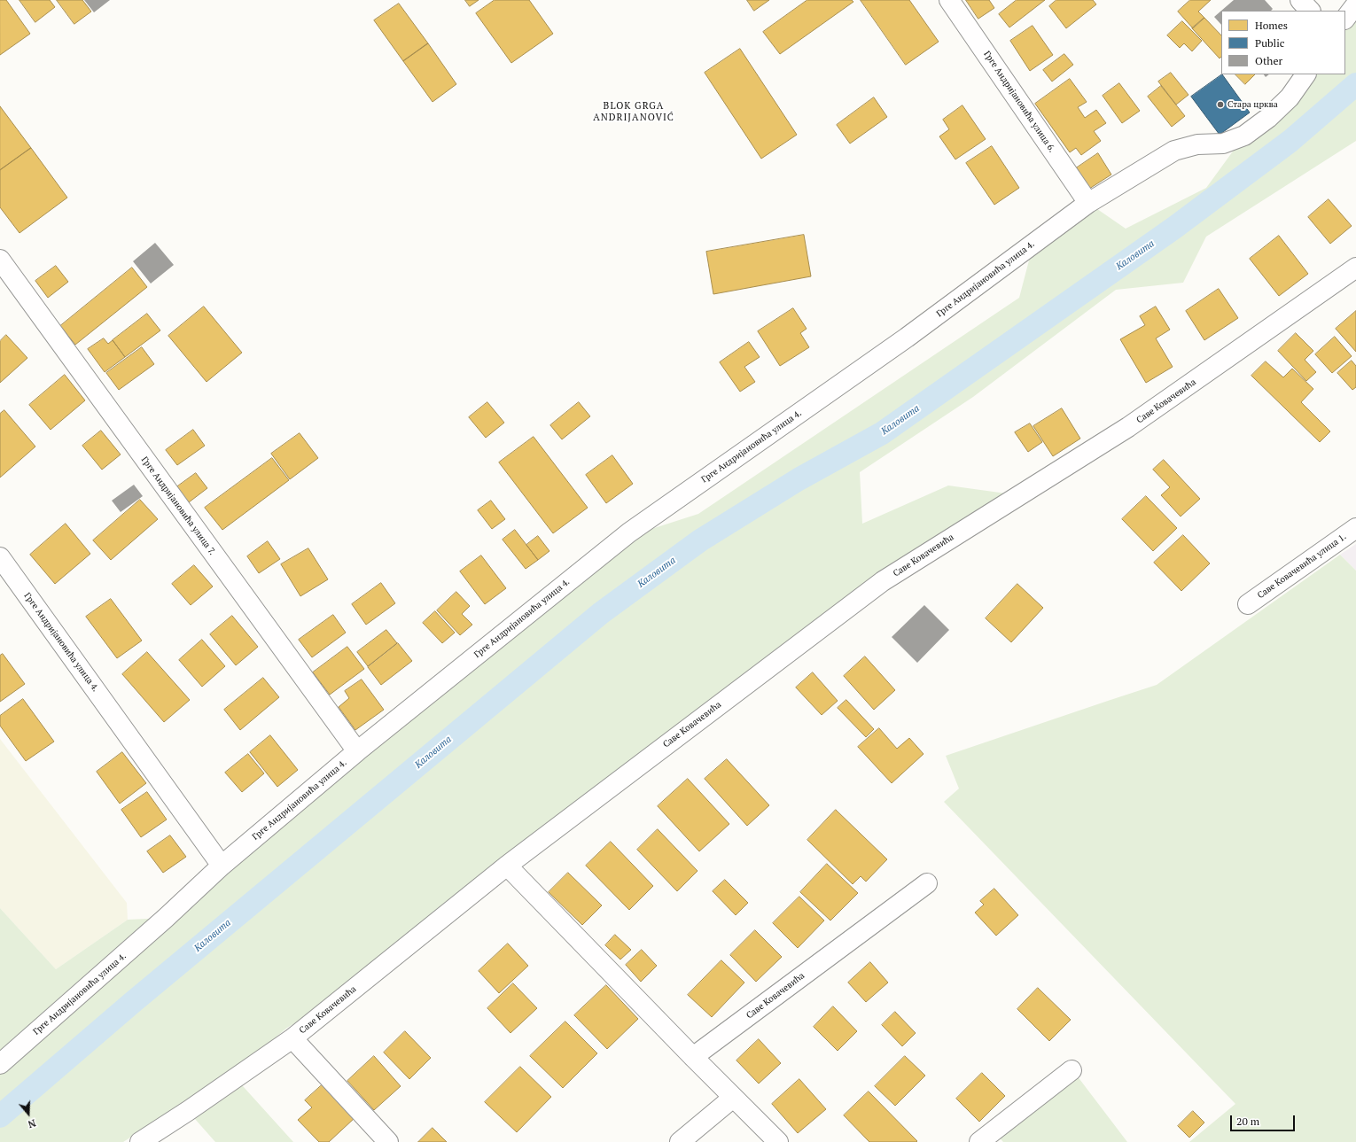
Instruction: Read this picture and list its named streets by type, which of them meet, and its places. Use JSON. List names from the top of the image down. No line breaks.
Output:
{"streets":{"street":["Грге Андријановића улица 6.","Грге Андријановића улица 4.","Саве Ковачевића","Грге Андријановића улица 7.","Саве Ковачевића улица 1."]},"crossings":[["Грге Андријановића улица 6.","Грге Андријановића улица 4."],["Грге Андријановића улица 4.","Грге Андријановића улица 7."]],"districts":["BLOK GRGA ANDRIJANOVIĆ"],"water":["Каловита"],"places":["Стара црква"],"legend":["Homes","Public","Other"],"scale_bar":"20 m","north":"bottom"}
